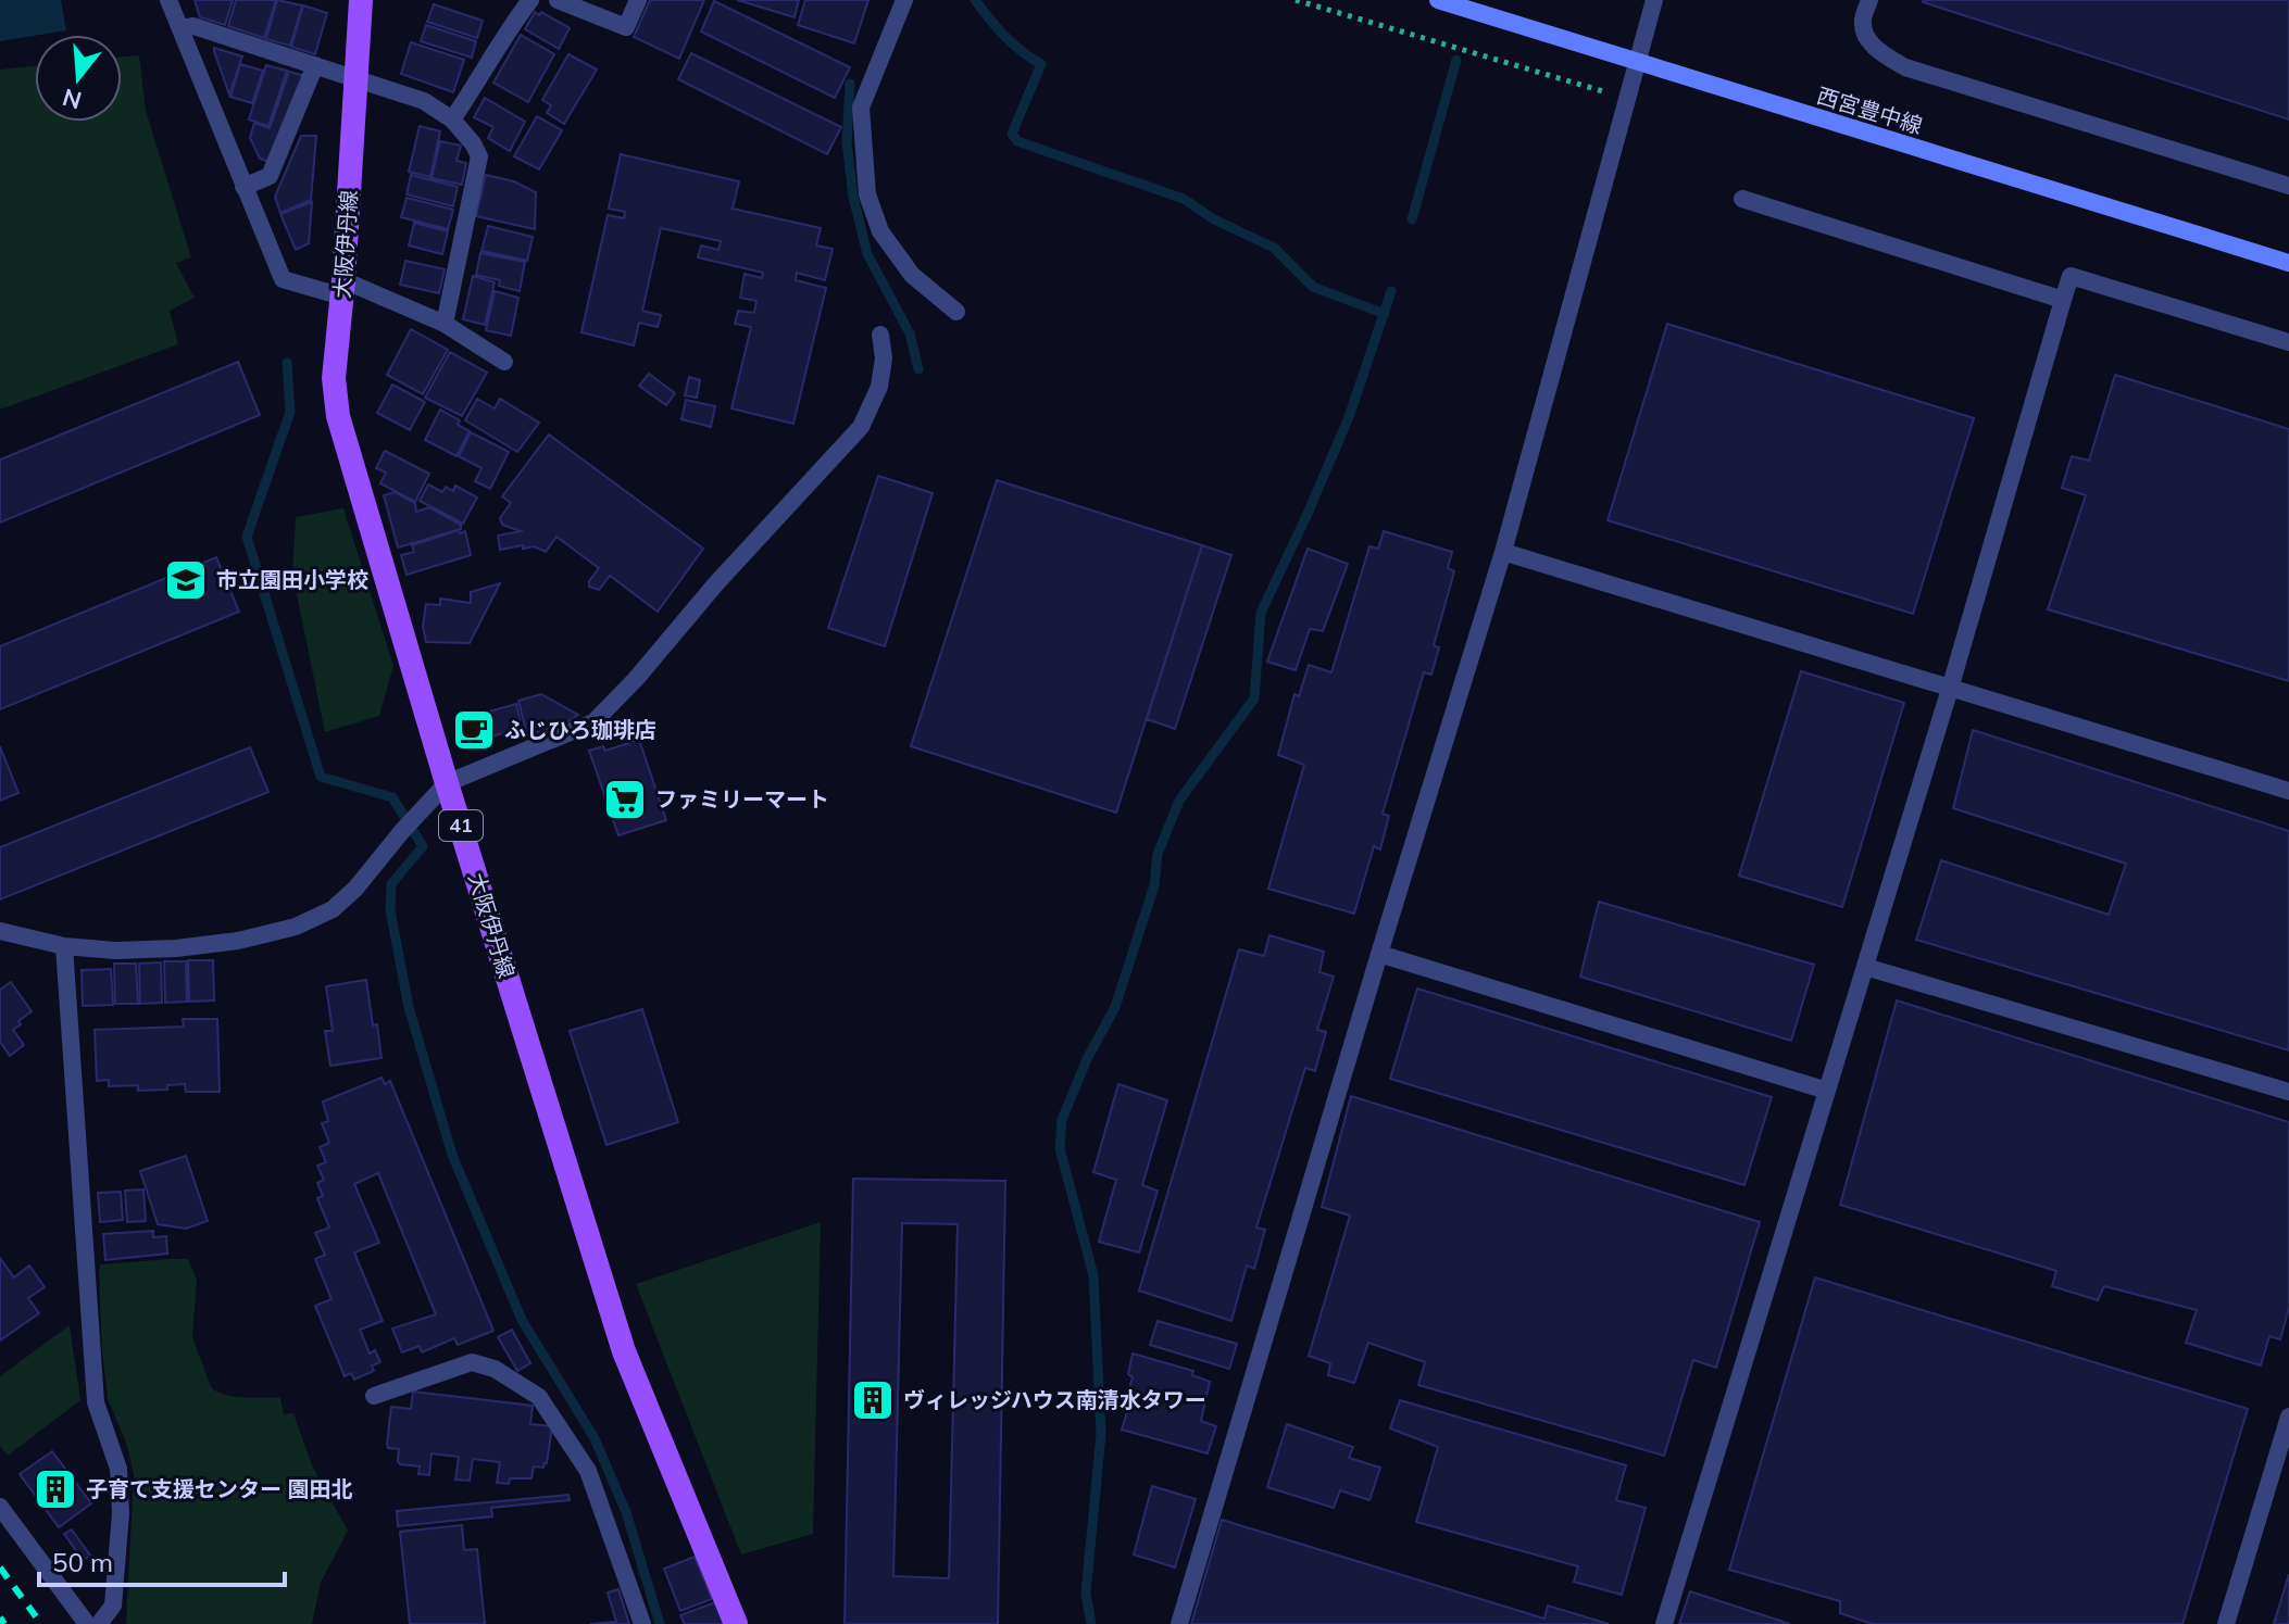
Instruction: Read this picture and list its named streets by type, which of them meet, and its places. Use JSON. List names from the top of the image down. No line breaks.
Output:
{"streets":{"main road":["西宮豊中線","大阪伊丹線","41"]},"places":{"school or university":["市立園田小学校"],"cafe":["ふじひろ珈琲店"],"supermarket":["ファミリーマート"],"building":["ヴィレッジハウス南清水タワー","子育て支援センター 園田北"]},"scale_bar":"50 m","north":"bottom"}
